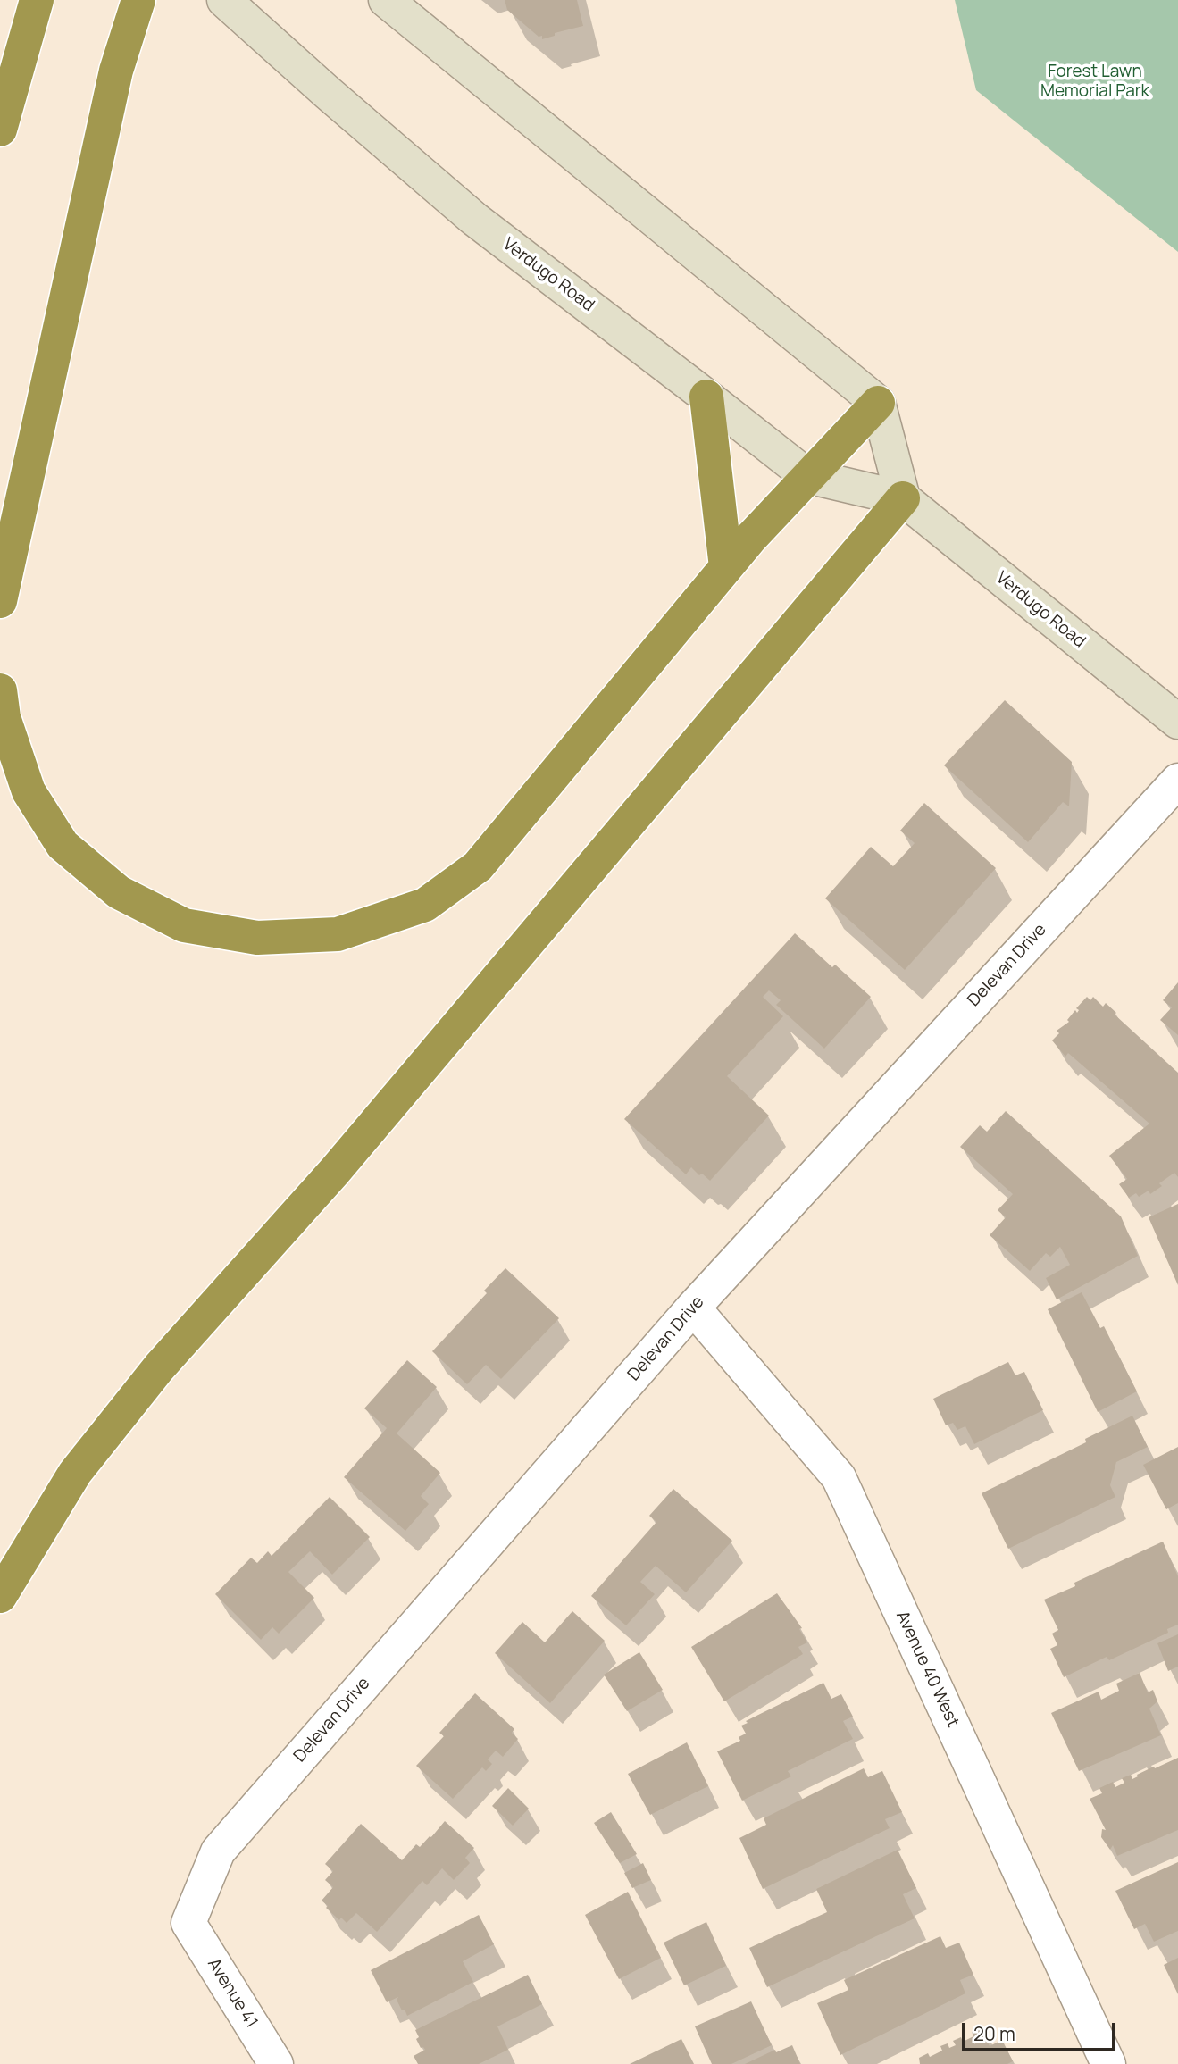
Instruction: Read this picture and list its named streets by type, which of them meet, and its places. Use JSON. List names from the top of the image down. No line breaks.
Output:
{"streets":{"main road":["Verdugo Road"],"street":["Delevan Drive","Avenue 40 West","Avenue 41"]},"crossings":[["Delevan Drive","Avenue 40 West"],["Delevan Drive","Avenue 41"]],"parks":["Forest Lawn Memorial Park"],"scale_bar":"20 m"}
